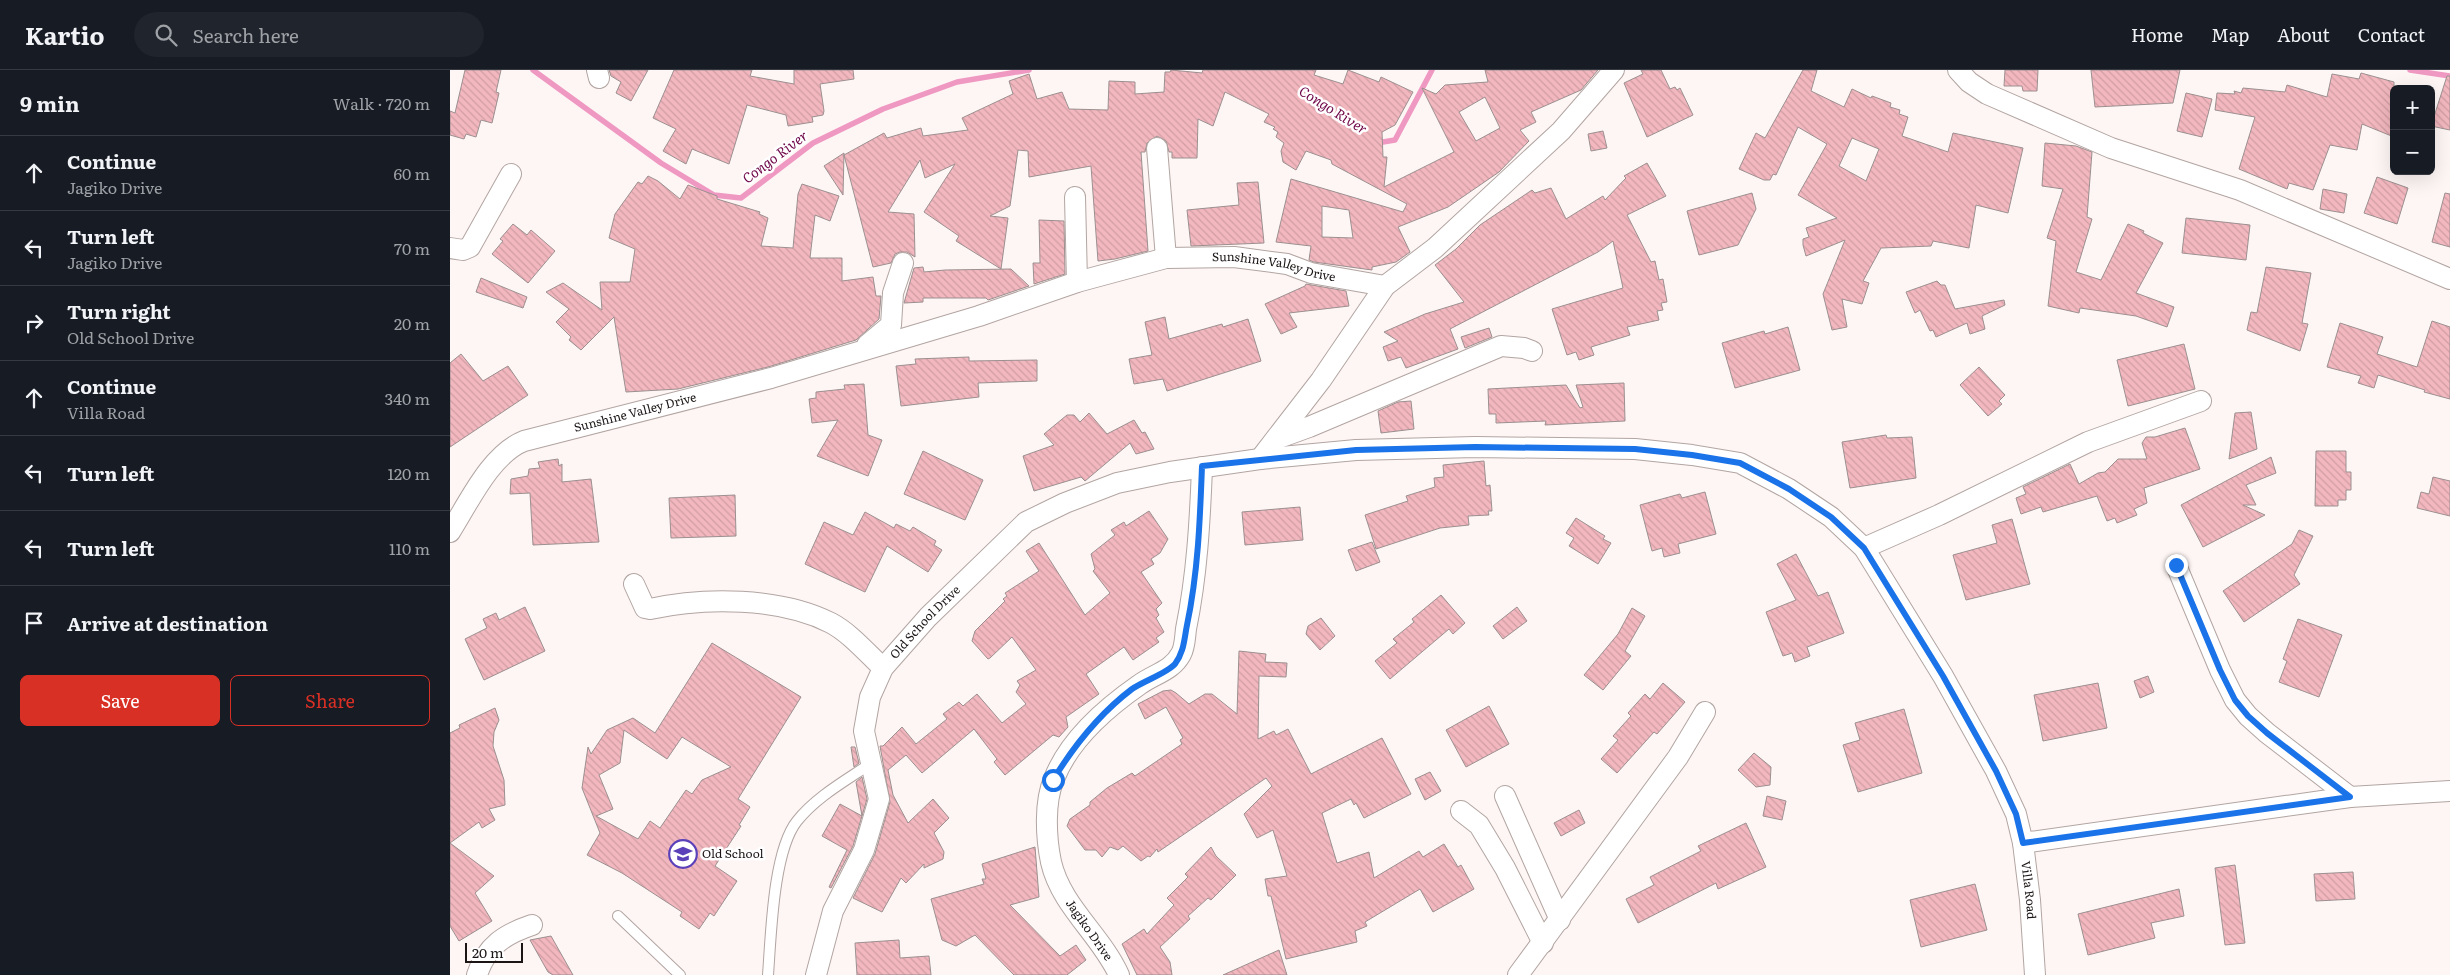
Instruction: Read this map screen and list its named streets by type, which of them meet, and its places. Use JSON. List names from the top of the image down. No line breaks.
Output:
{"streets":{"street":["Sunshine Valley Drive","Old School Drive","Villa Road","Jagiko Drive"]},"crossings":[["Old School Drive","Villa Road"],["Old School Drive","Jagiko Drive"]],"water":["Congo River"],"places":{"school or university":["Old School"]},"scale_bar":"20 m","page":{"header":"Kartio","search":"Search here","nav":["Home","Map","About","Contact"],"heading":["9 min","Walk · 720 m"],"map_buttons":["+","−"],"list":[["Continue","Jagiko Drive","60 m"],["Turn left","Jagiko Drive","70 m"],["Turn right","Old School Drive","20 m"],["Continue","Villa Road","340 m"],["Turn left","120 m"],["Turn left","110 m"],"Arrive at destination"],"buttons":["Save","Share"],"scale":"20 m"}}
